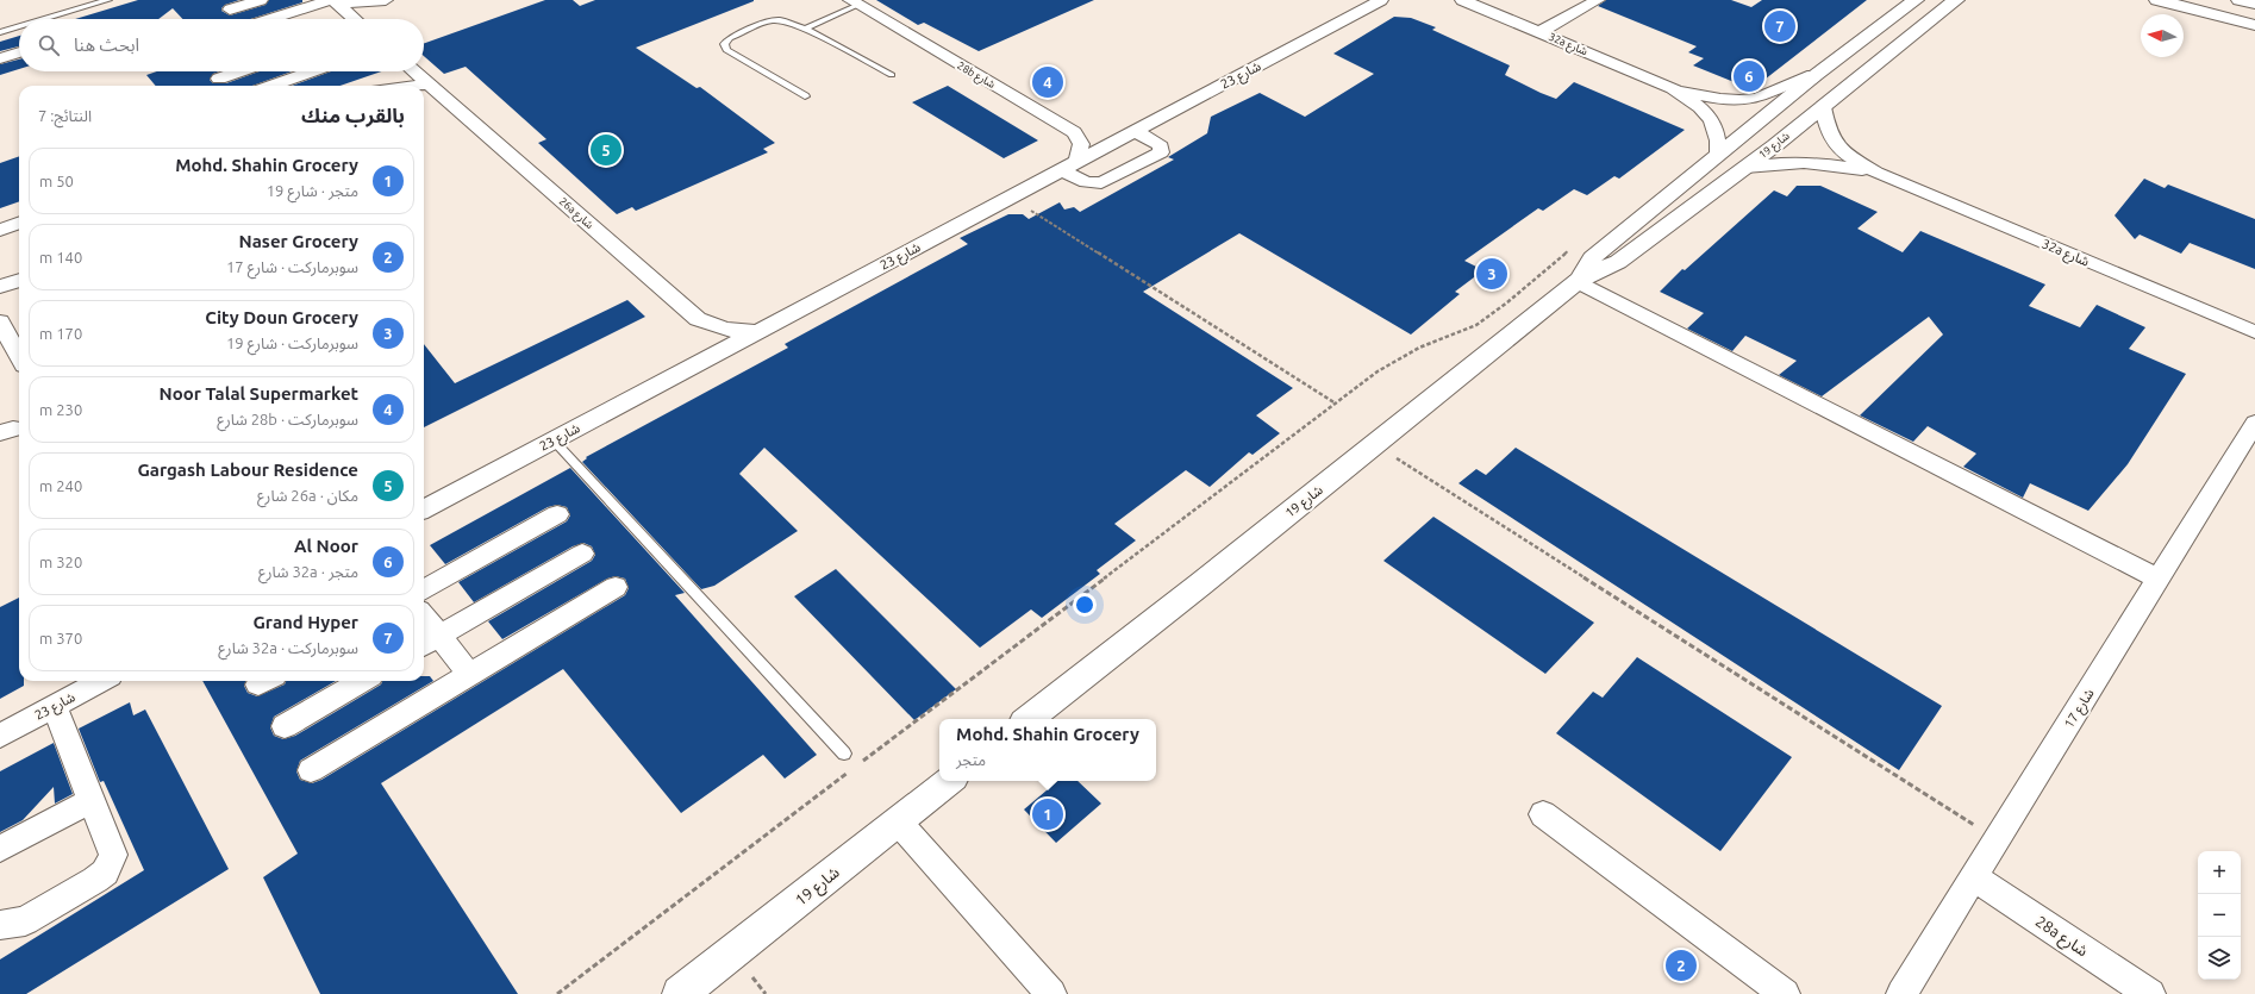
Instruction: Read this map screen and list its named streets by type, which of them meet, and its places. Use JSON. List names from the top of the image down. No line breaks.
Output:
{"streets":{"street":["32a شارع","28b شارع","شارع 23","شارع 19","26a شارع","شارع 17","28a شارع"]},"crossings":[["32a شارع","شارع 19"],["28b شارع","شارع 23"],["شارع 23","26a شارع"],["شارع 17","28a شارع"]],"north":"left","page":{"pins":["7","6","4","5","3","1","2"],"search":"ابحث هنا","heading":["بالقرب منك","النتائج: 7"],"list":[{"mark":"1","name":"Mohd. Shahin Grocery","note":"متجر · شارع 19","value":"50 m"},{"mark":"2","name":"Naser Grocery","note":"سوبرماركت · شارع 17","value":"140 m"},{"mark":"3","name":"City Doun Grocery","note":"سوبرماركت · شارع 19","value":"170 m"},{"mark":"4","name":"Noor Talal Supermarket","note":"سوبرماركت · 28b شارع","value":"230 m"},{"mark":"5","name":"Gargash Labour Residence","note":"مكان · 26a شارع","value":"240 m"},{"mark":"6","name":"Al Noor","note":"متجر · 32a شارع","value":"320 m"},{"mark":"7","name":"Grand Hyper","note":"سوبرماركت · 32a شارع","value":"370 m"}],"popup":["Mohd. Shahin Grocery","متجر"],"map_buttons":["+","−"]}}
